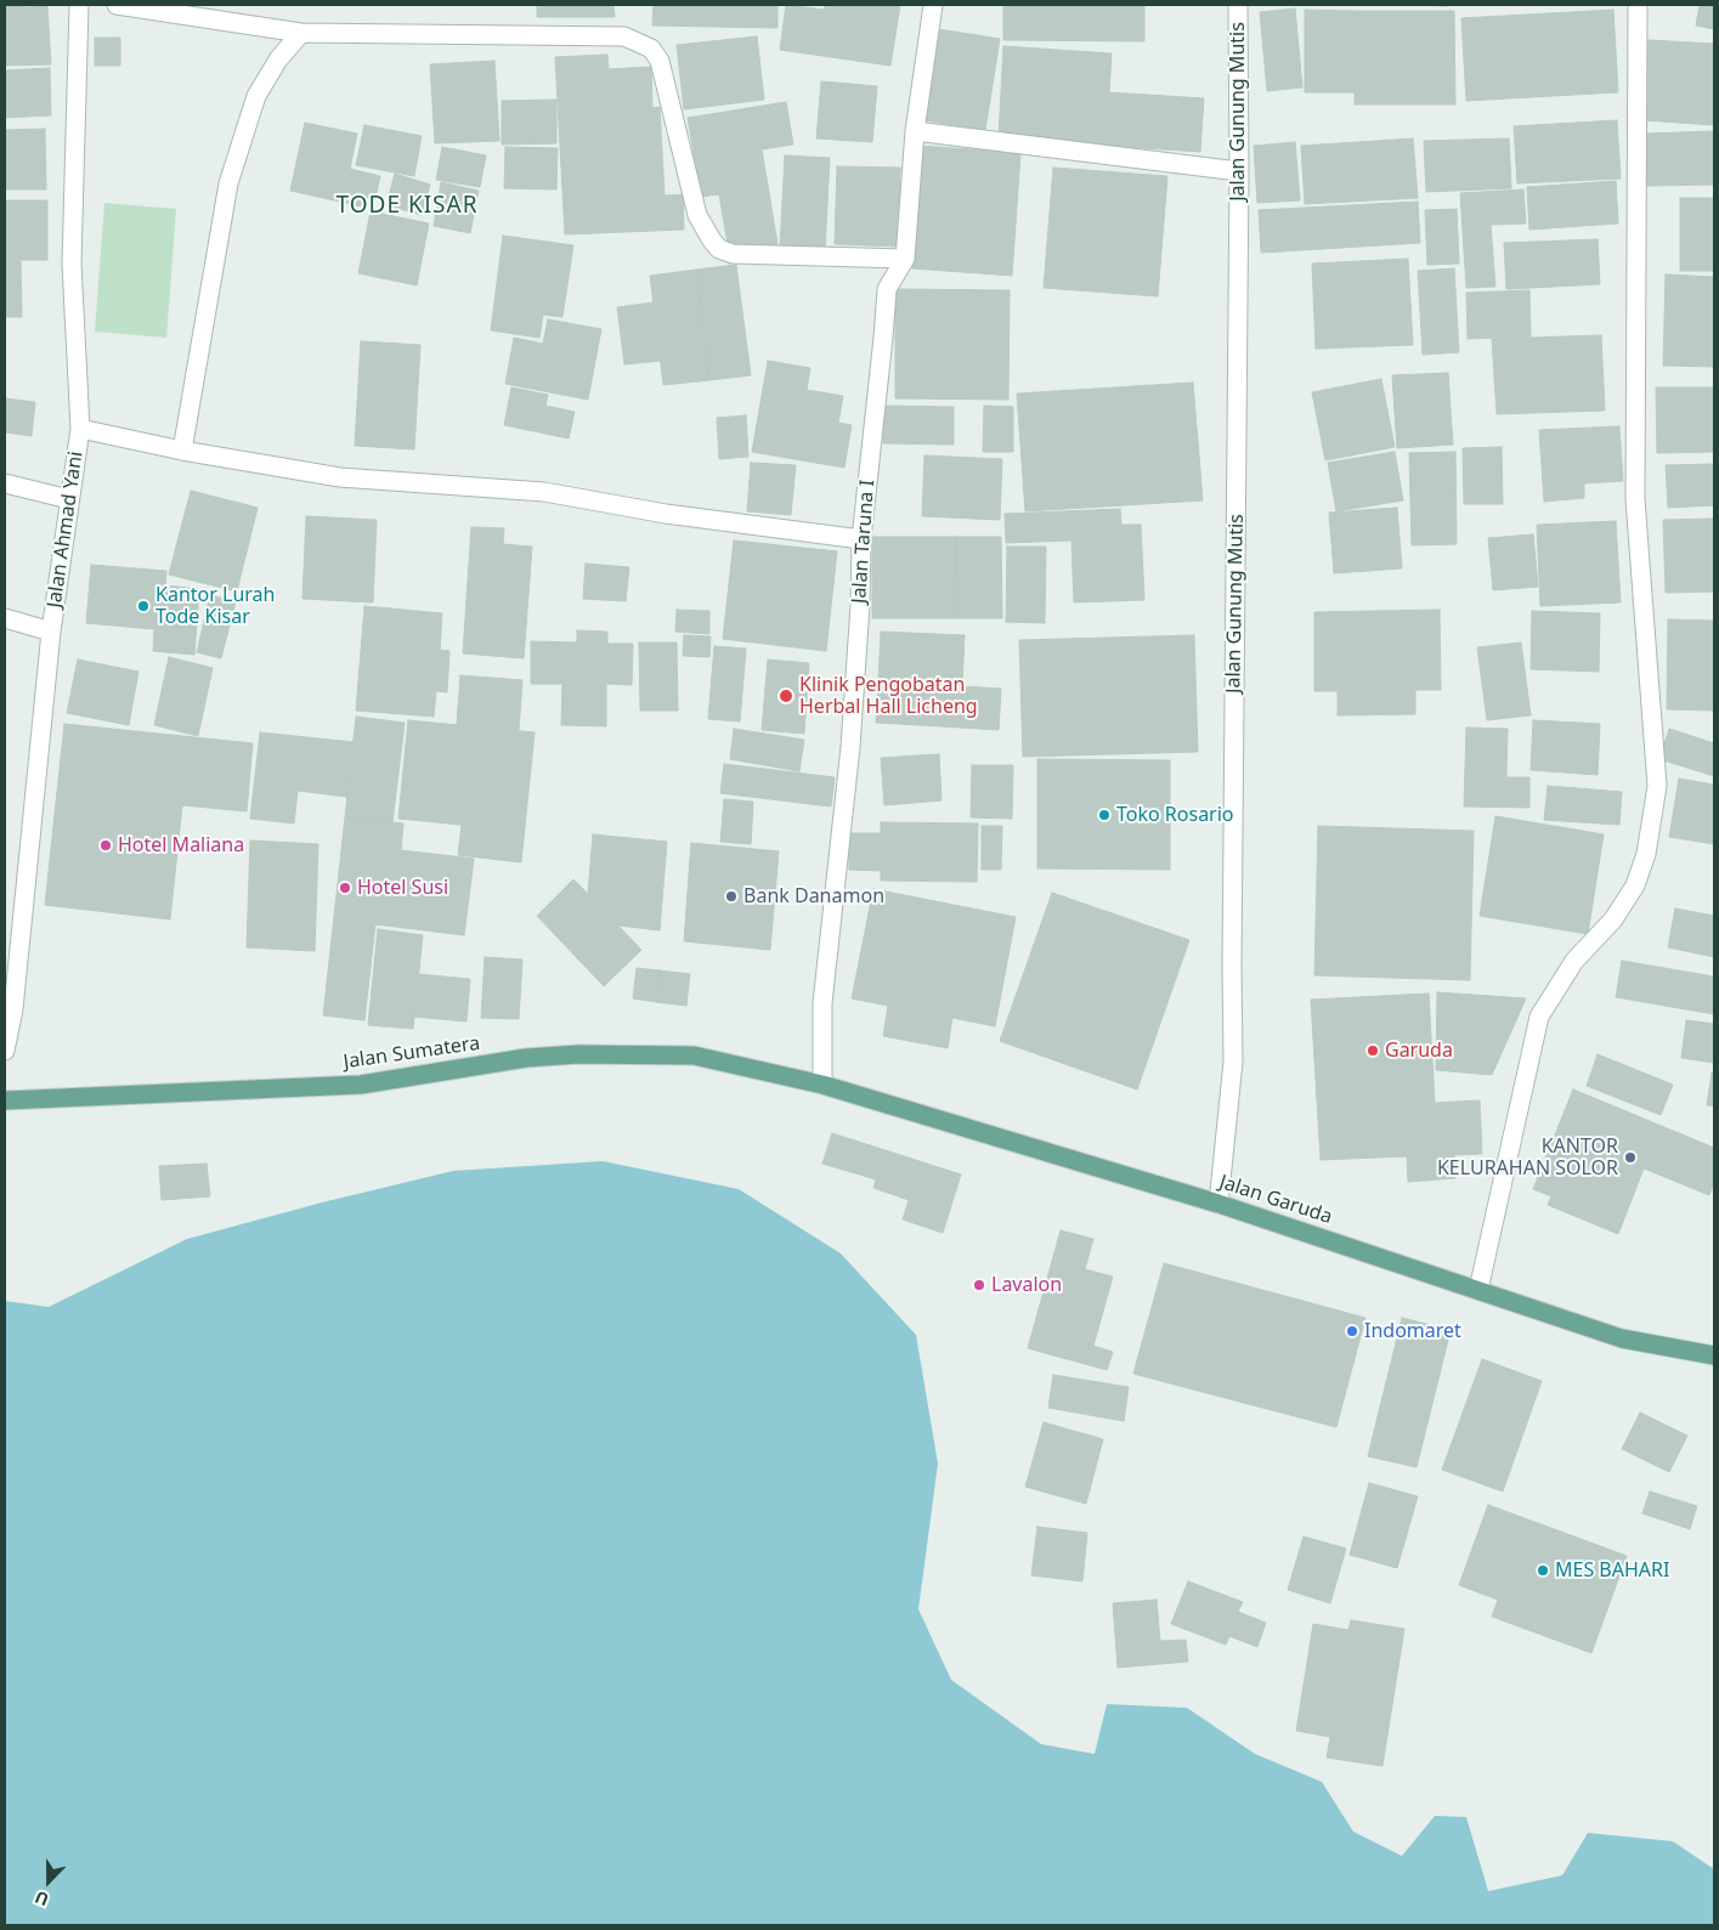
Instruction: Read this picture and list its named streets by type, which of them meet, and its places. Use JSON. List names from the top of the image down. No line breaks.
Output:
{"streets":{"main road":["Jalan Sumatera","Jalan Garuda"],"street":["Jalan Gunung Mutis","Jalan Ahmad Yani","Jalan Taruna I"]},"crossings":[["Jalan Gunung Mutis","Jalan Garuda"],["Jalan Taruna I","Jalan Sumatera"],["Jalan Taruna I","Jalan Garuda"],["Jalan Sumatera","Jalan Garuda"]],"districts":["TODE KISAR"],"places":["Kantor Lurah Tode Kisar","Klinik Pengobatan Herbal Hall Licheng","Toko Rosario","Hotel Maliana","Hotel Susi","Bank Danamon","Garuda","KANTOR KELURAHAN SOLOR","Lavalon","Indomaret","MES BAHARI"],"north":"bottom"}
